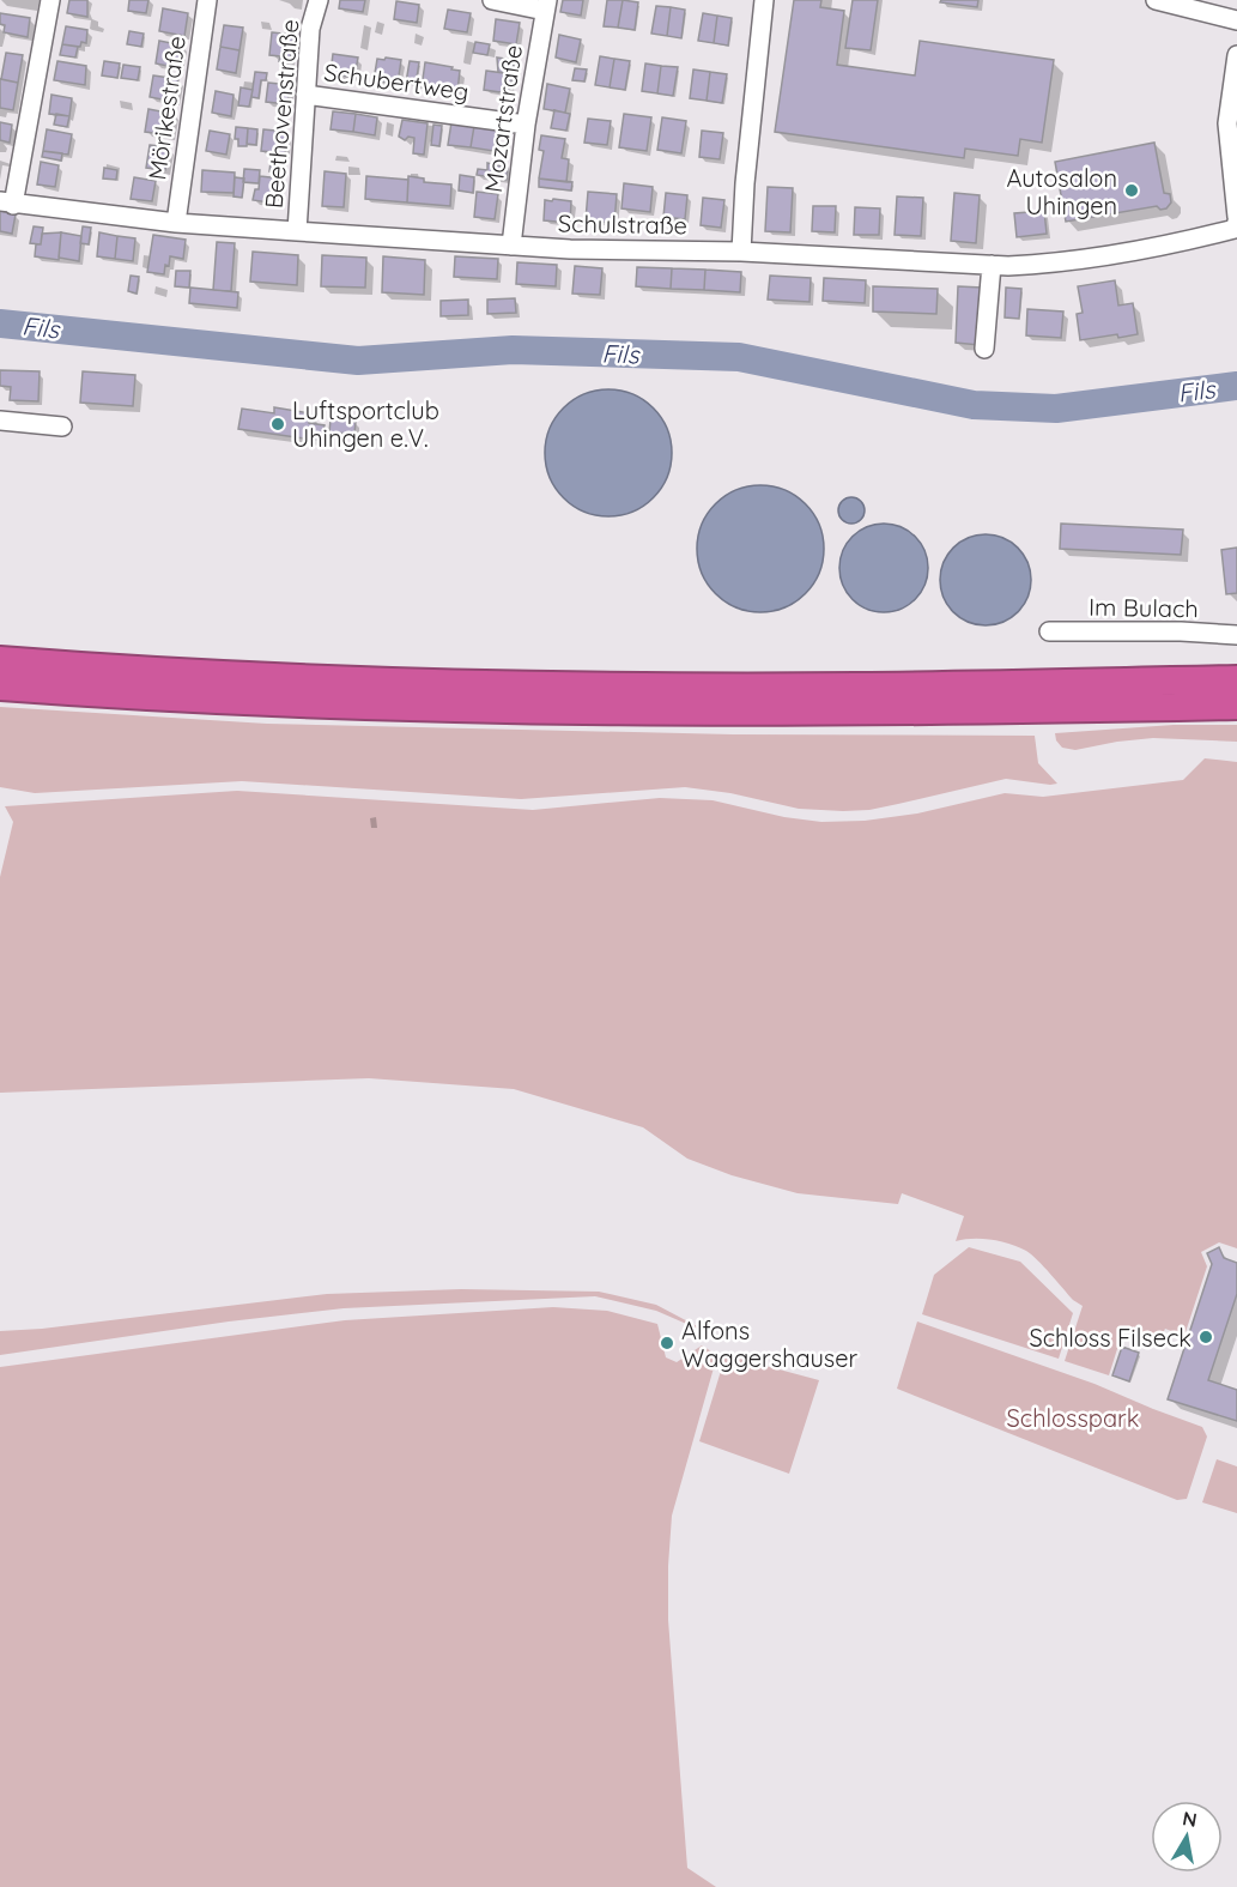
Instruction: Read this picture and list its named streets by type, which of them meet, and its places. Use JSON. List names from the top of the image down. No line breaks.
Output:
{"streets":{"street":["Schubertweg","Mörikestraße","Beethovenstraße","Mozartstraße","Schulstraße","Im Bulach"]},"crossings":[["Schubertweg","Beethovenstraße"],["Schubertweg","Mozartstraße"],["Mörikestraße","Schulstraße"],["Beethovenstraße","Schulstraße"],["Mozartstraße","Schulstraße"]],"water":["Fils"],"parks":["Schlosspark"],"places":["Autosalon Uhingen","Luftsportclub Uhingen e.V.","Schloss Filseck","Alfons Waggershauser"],"north":"top"}
